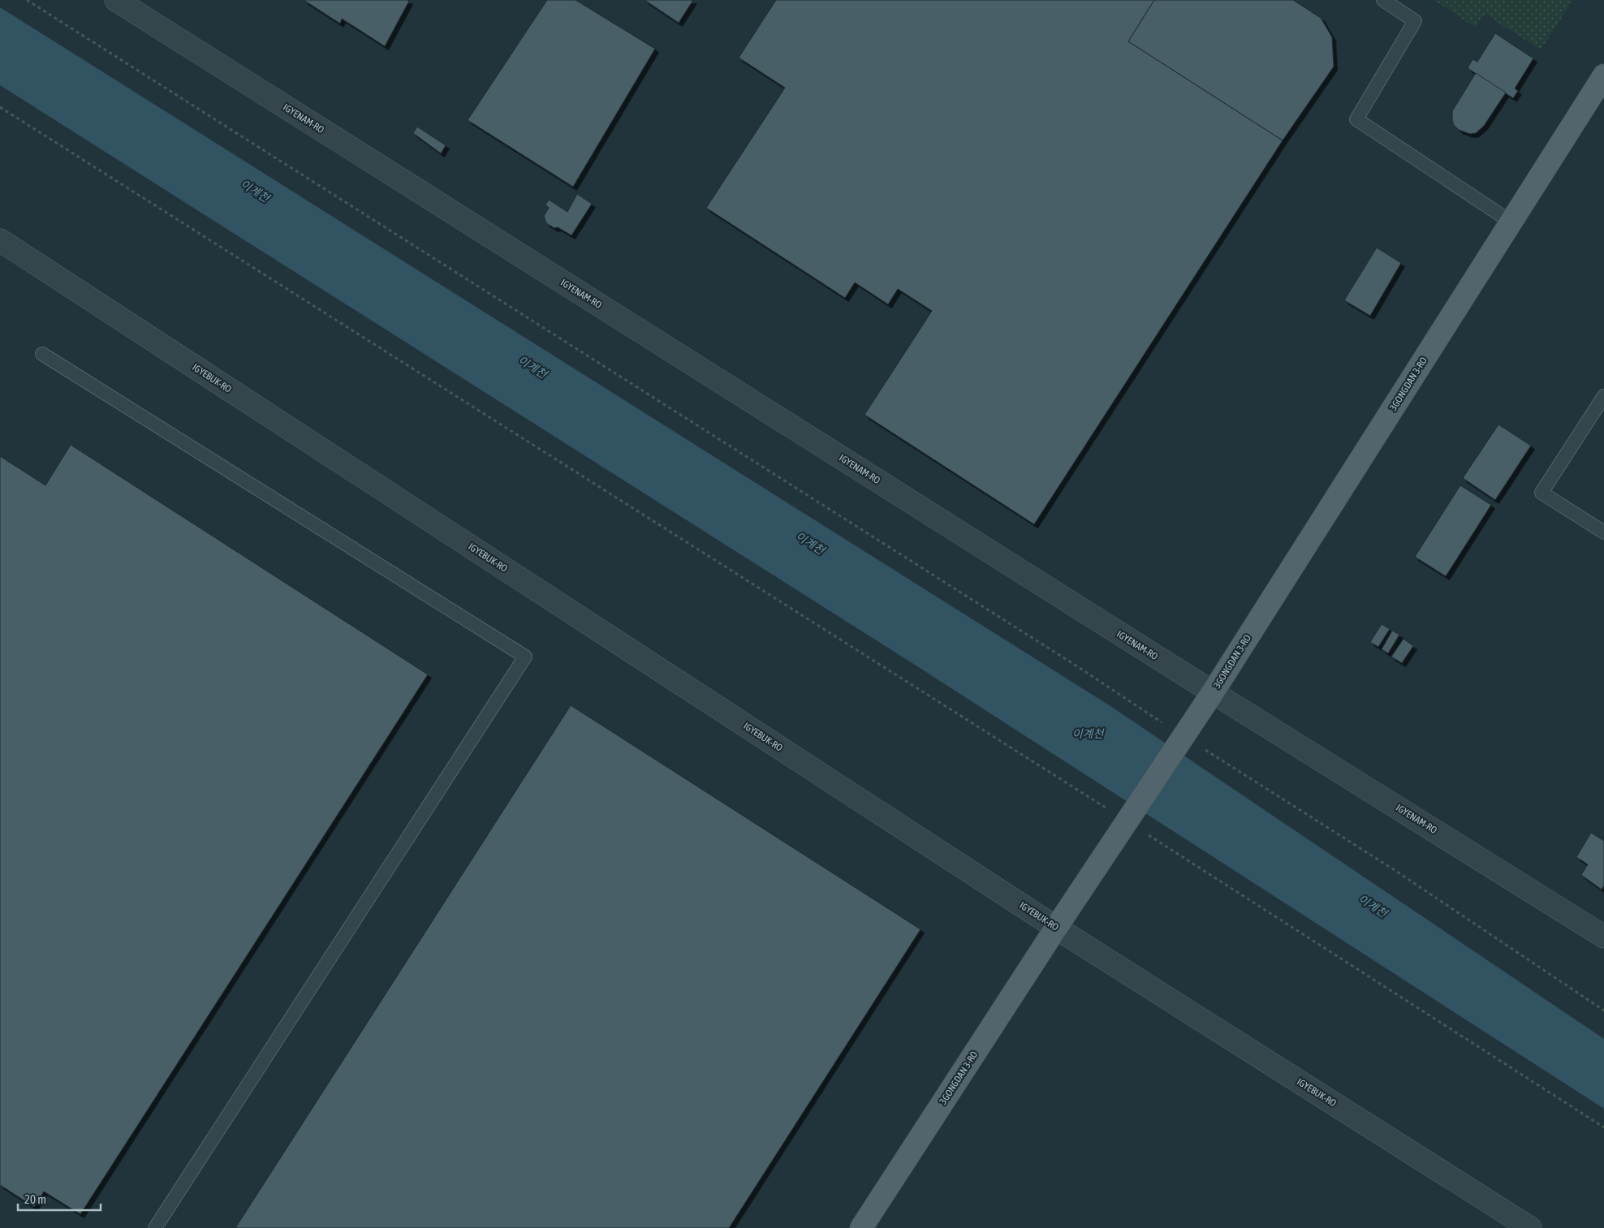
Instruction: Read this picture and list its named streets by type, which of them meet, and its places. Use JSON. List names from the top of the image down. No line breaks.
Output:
{"streets":{"main road":["3GONGDAN 3-RO"],"street":["IGYENAM-RO","IGYEBUK-RO"]},"crossings":[["IGYENAM-RO","3GONGDAN 3-RO"],["IGYEBUK-RO","3GONGDAN 3-RO"]],"water":["이계천"],"scale_bar":"20 m"}
